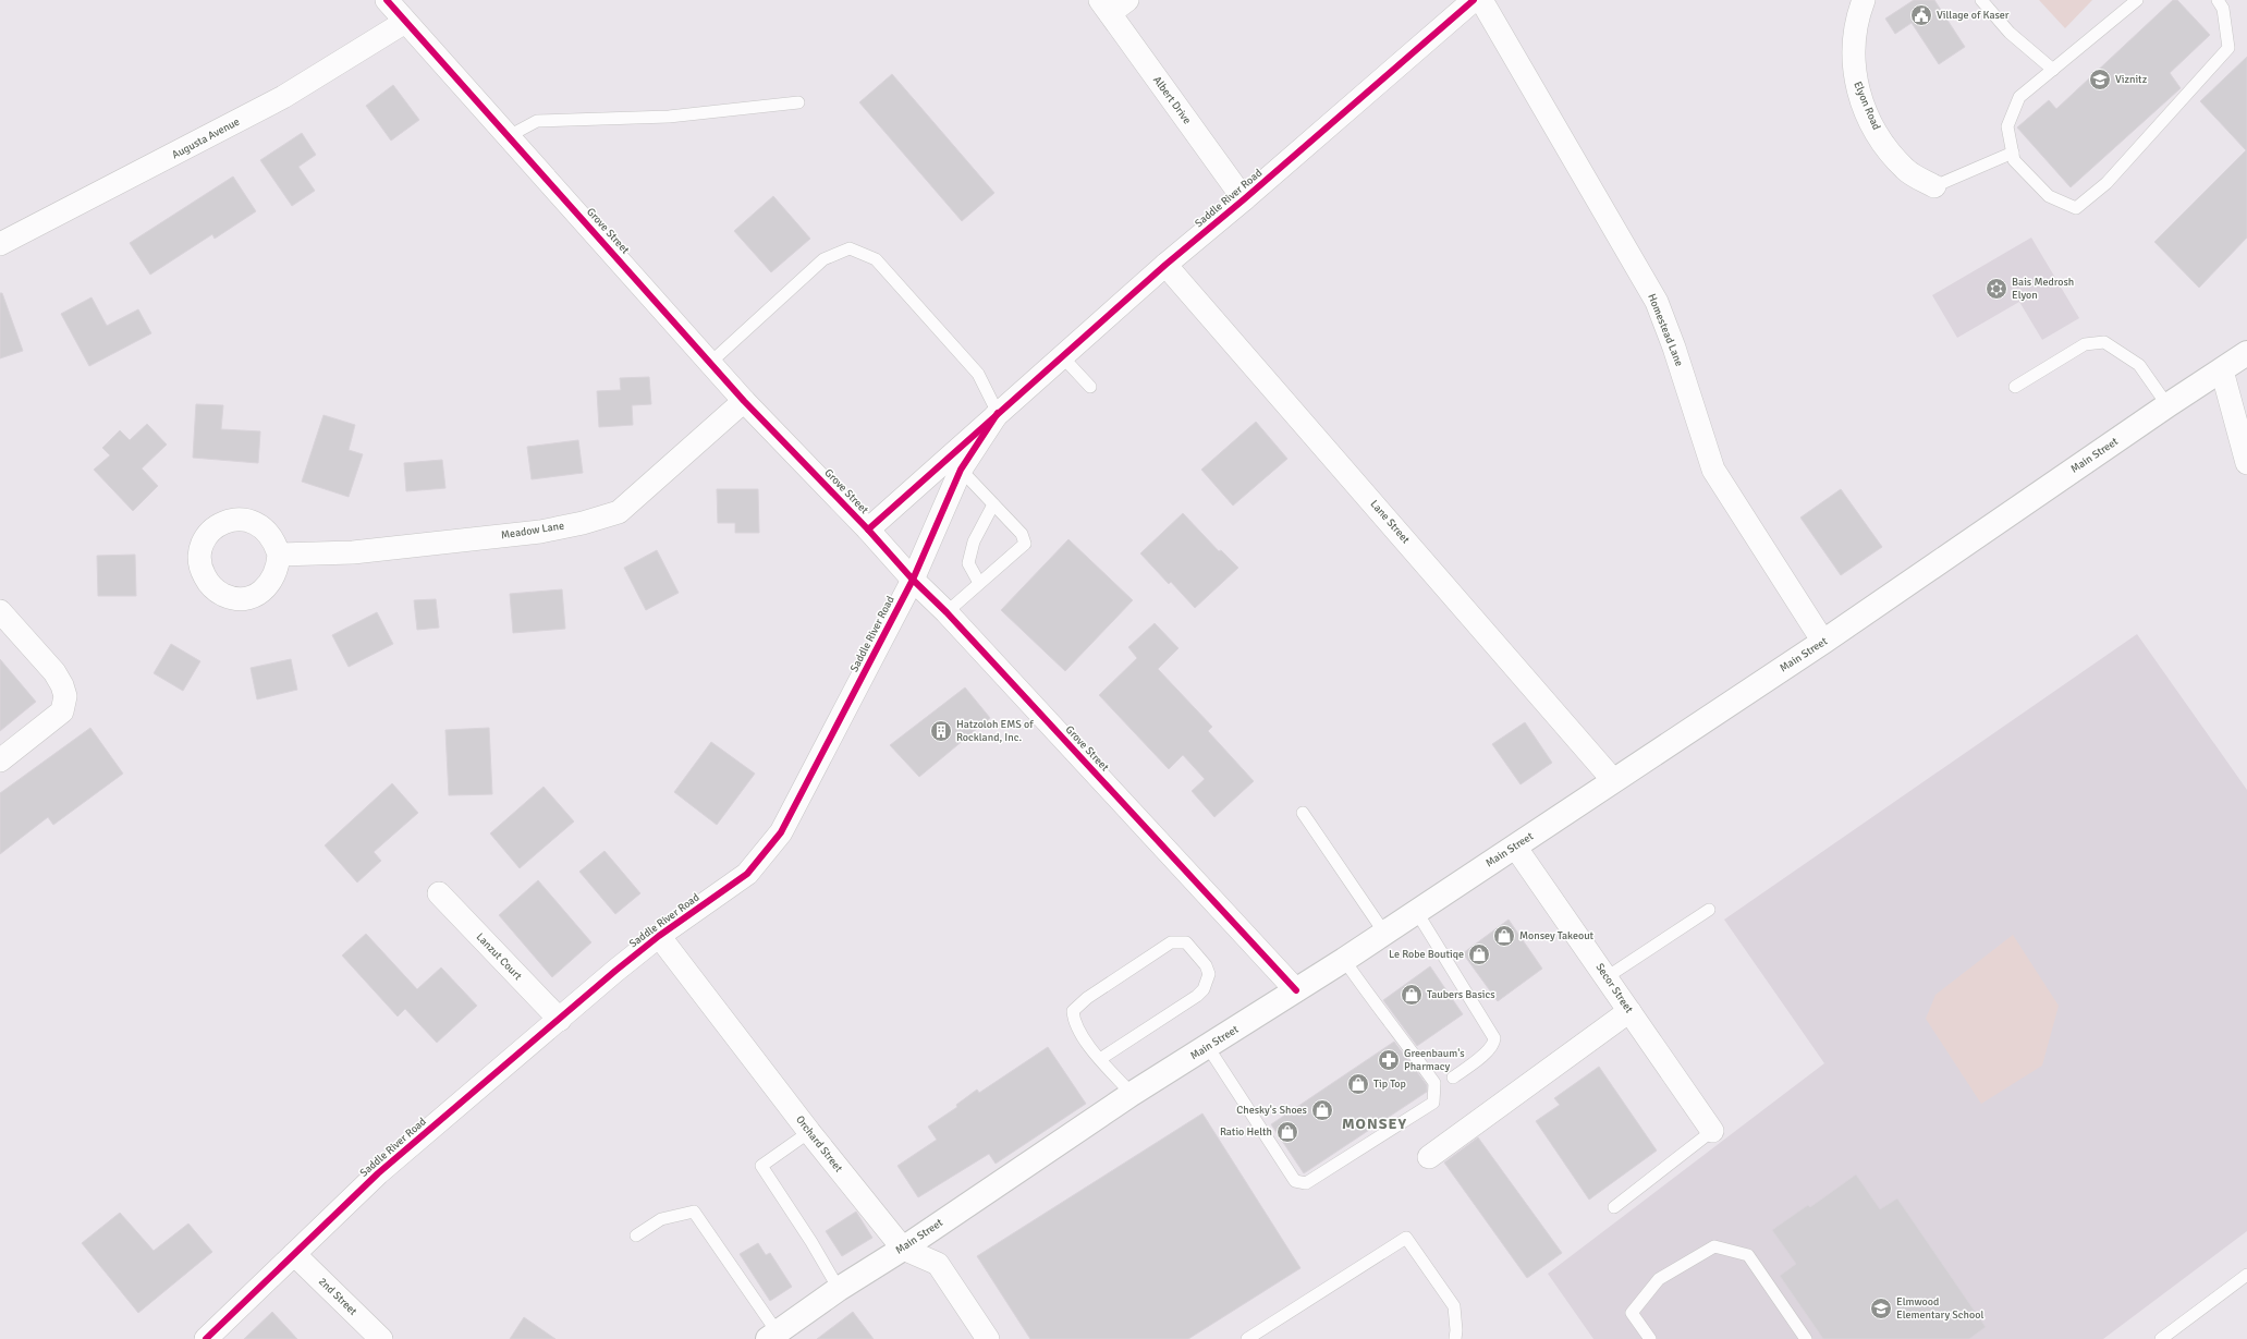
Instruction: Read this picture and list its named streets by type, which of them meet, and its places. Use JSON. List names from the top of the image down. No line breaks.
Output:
{"streets":{"main road":["Main Street"],"street":["Albert Drive","Elyon Road","Augusta Avenue","Saddle River Road","Grove Street","Homestead Lane","Lane Street","Meadow Lane","Lanzut Court","Secor Street","Orchard Street","2nd Street"]},"crossings":[["Albert Drive","Saddle River Road"],["Augusta Avenue","Grove Street"],["Saddle River Road","Grove Street"],["Saddle River Road","Lane Street"],["Saddle River Road","Lanzut Court"],["Saddle River Road","Orchard Street"],["Saddle River Road","2nd Street"],["Grove Street","Main Street"],["Grove Street","Meadow Lane"],["Homestead Lane","Main Street"],["Main Street","Lane Street"],["Main Street","Secor Street"],["Main Street","Orchard Street"]],"districts":["MONSEY"],"places":{"public building":["Village of Kaser"],"school or university":["Viznitz","Elmwood Elementary School"],"synagogue":["Bais Medrosh Elyon"],"building":["Hatzoloh EMS of Rockland, Inc."],"shop":["Monsey Takeout","Le Robe Boutiqe","Taubers Basics","Tip Top","Chesky's Shoes","Ratio Helth"],"pharmacy":["Greenbaum's Pharmacy"]}}
